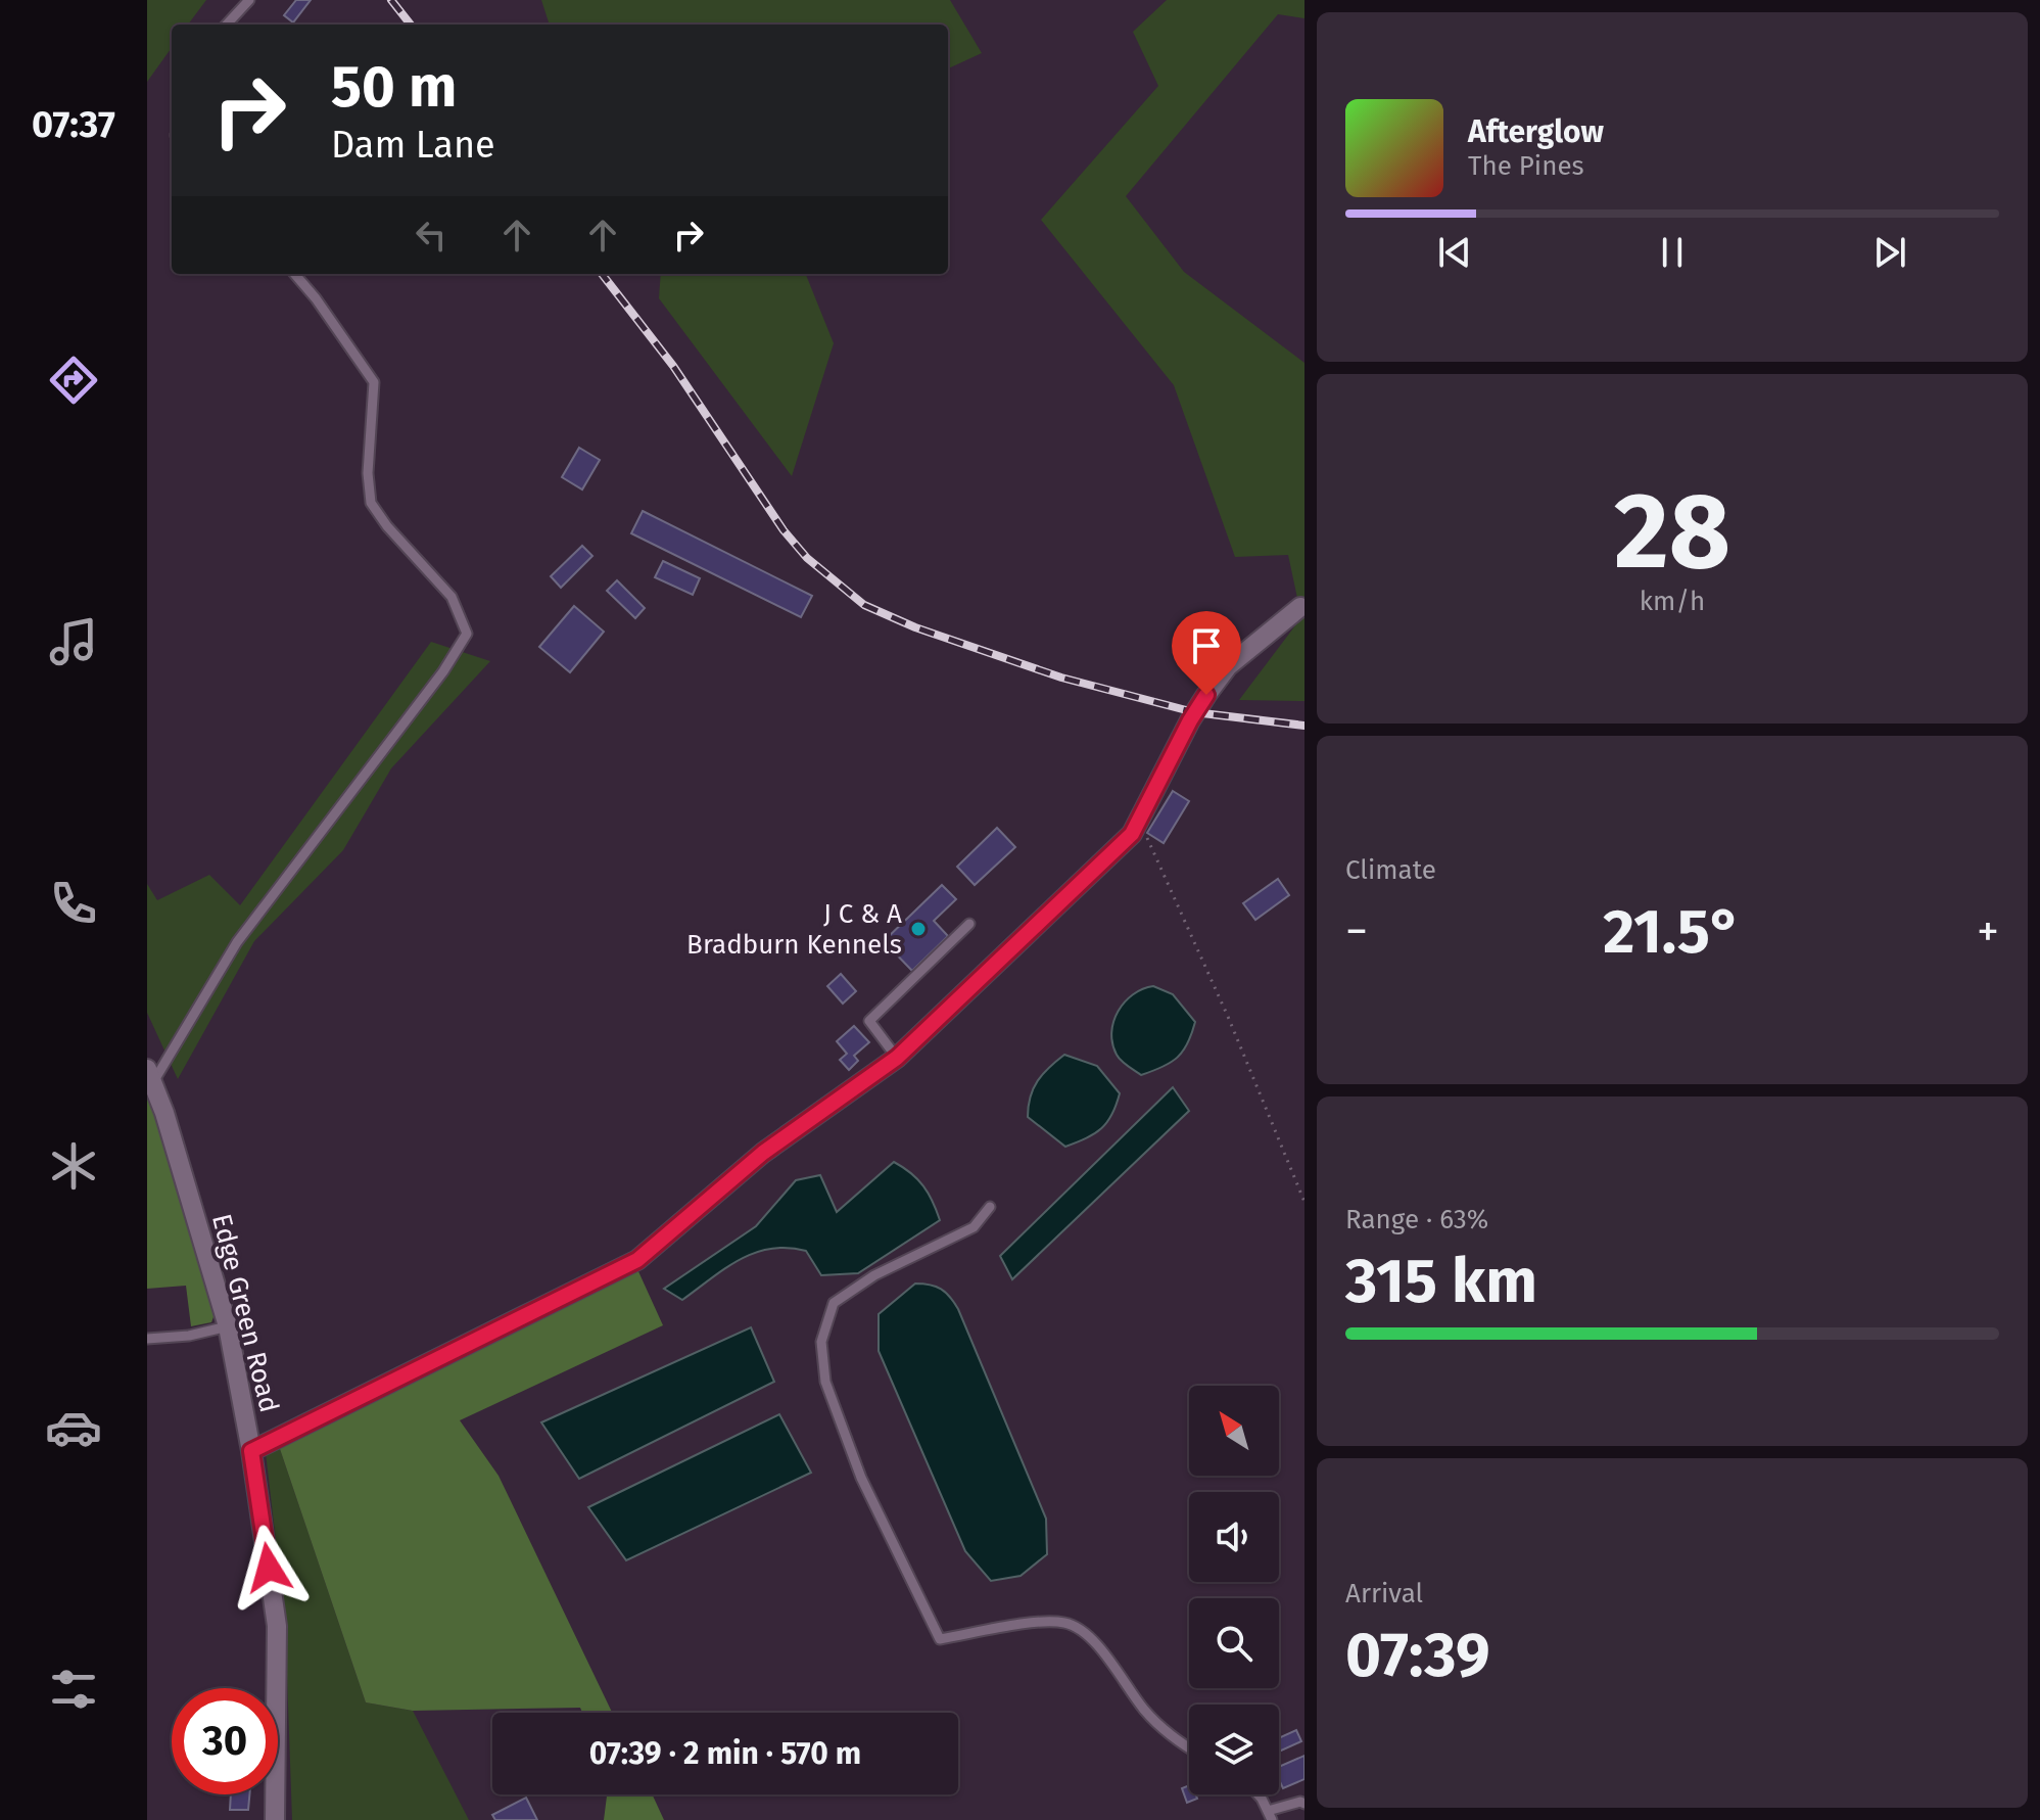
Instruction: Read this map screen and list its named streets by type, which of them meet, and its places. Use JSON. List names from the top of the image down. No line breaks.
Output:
{"streets":{"street":["Edge Green Road"]},"places":["J C & A Bradburn Kennels"],"north":"top left","page":{"tabs":"07:37","turn":["50 m","Dam Lane"],"song":["Afterglow","The Pines"],"tile":[["28","km/h"],"Climate",["Range · 63%","315 km"],["Arrival","07:39"]],"heat":["−","21.5°","+"],"limit":"30","trip":"07:39 · 2 min · 570 m"}}
